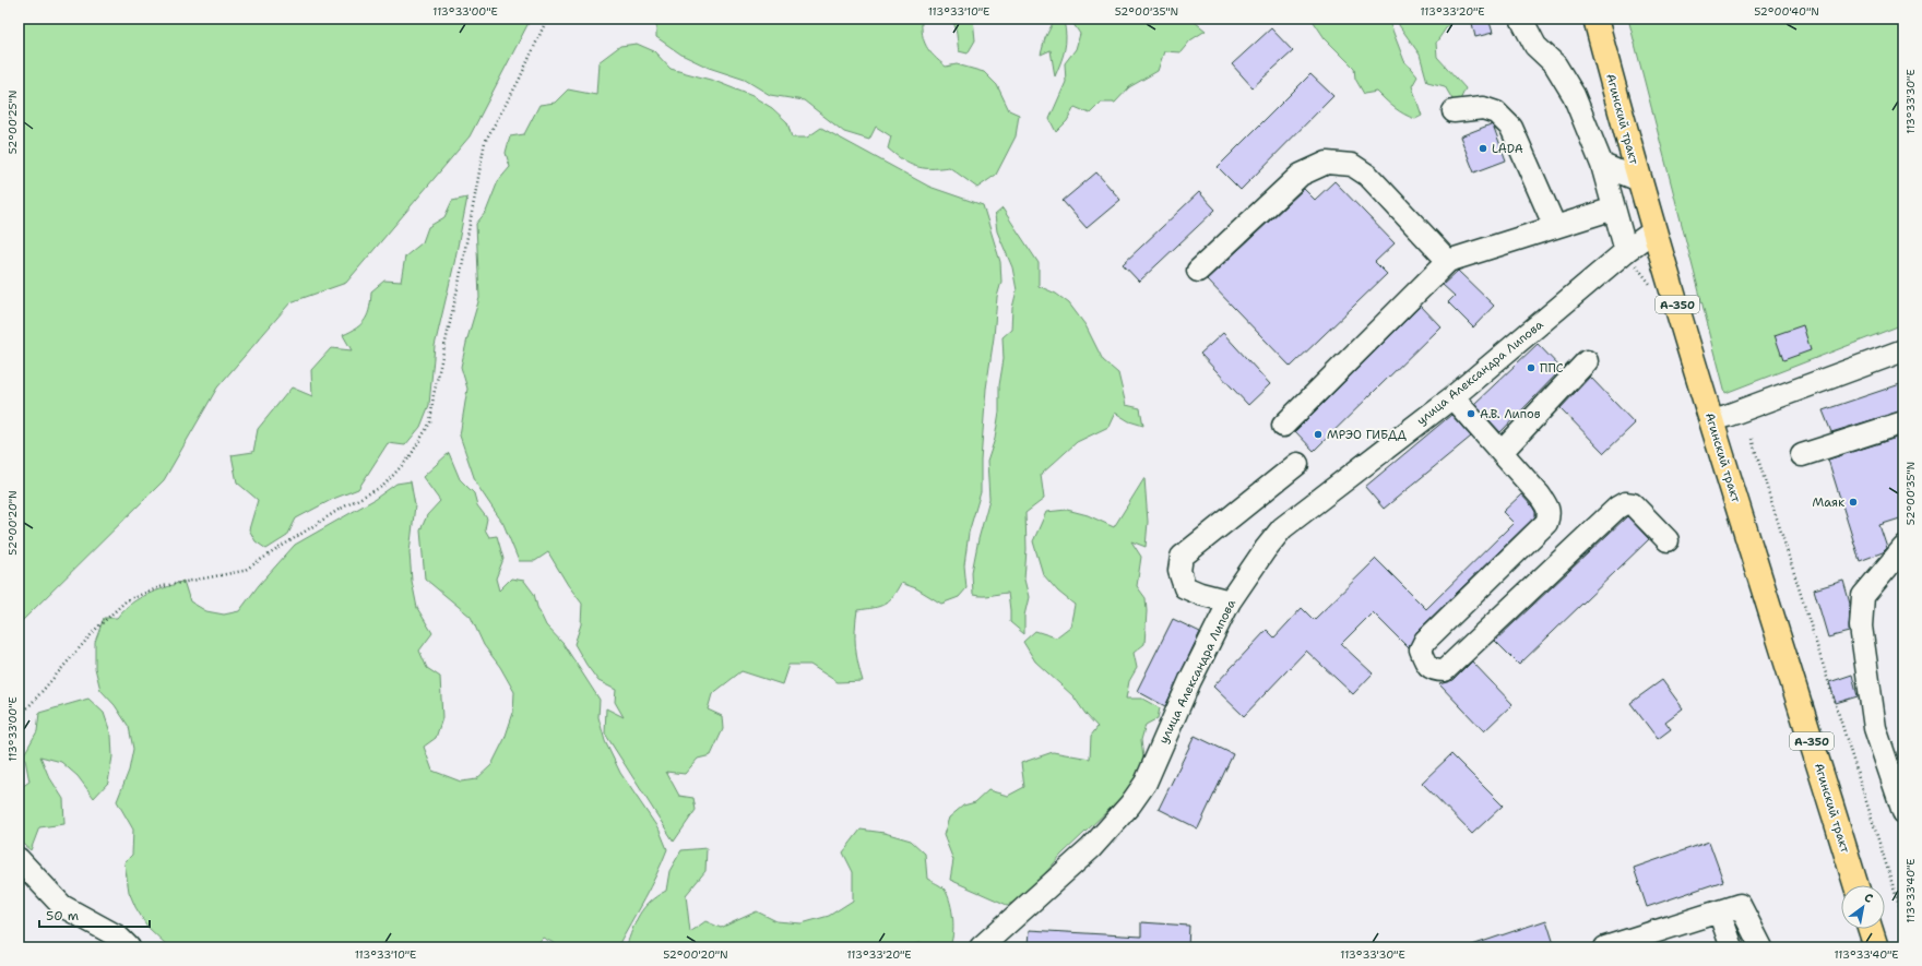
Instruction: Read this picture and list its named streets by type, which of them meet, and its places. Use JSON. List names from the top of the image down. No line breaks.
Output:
{"streets":{"highway":["Агинский тракт","А-350"],"street":["улица Александра Липова"]},"crossings":[["Агинский тракт","улица Александра Липова"]],"places":["LADA","ППС","А.В. Липов","МРЭО ГИБДД","Маяк"],"scale_bar":"50 m","north":"top right","coordinates":["113°33'00\"E","113°33'10\"E","52°00'35\"N","113°33'20\"E","52°00'40\"N","113°33'30\"E","52°00'25\"N","52°00'20\"N","113°33'40\"E"]}
